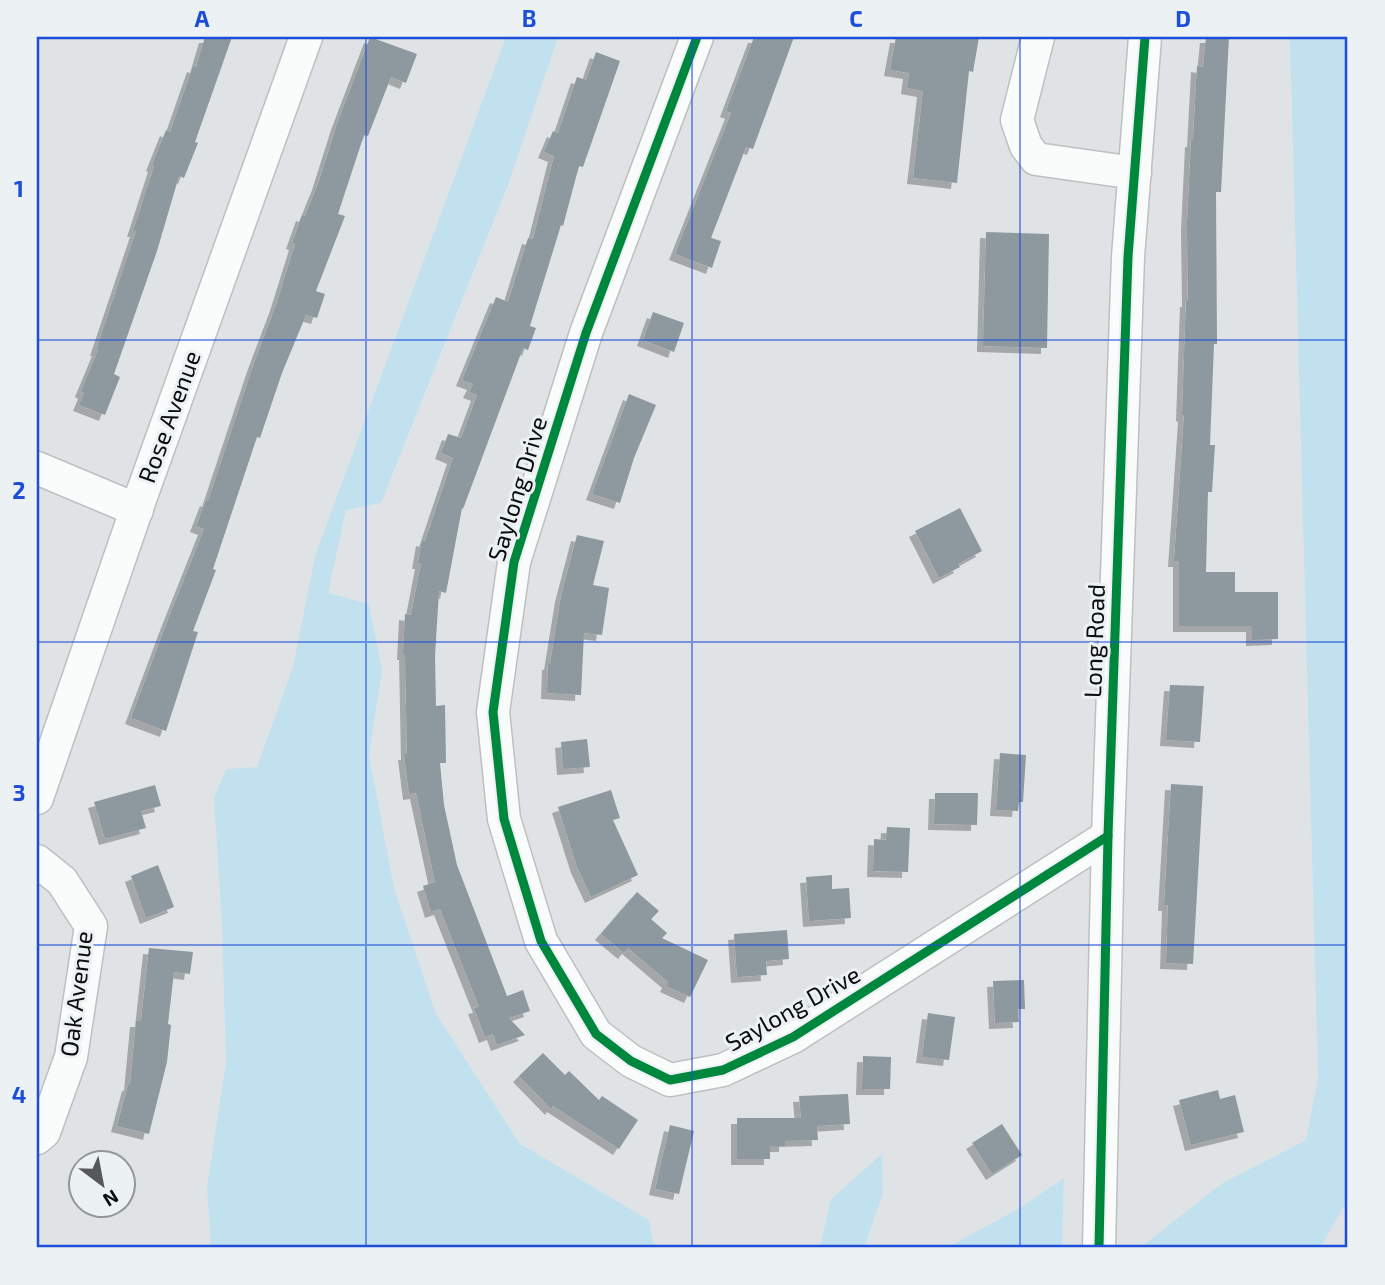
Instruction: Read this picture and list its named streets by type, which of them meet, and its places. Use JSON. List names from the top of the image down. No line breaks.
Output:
{"streets":{"street":["Rose Avenue","Saylong Drive","Long Road","Oak Avenue"]},"crossings":[["Saylong Drive","Long Road"]],"north":"bottom right","grid":{"columns":["A","B","C","D"],"rows":["1","2","3","4"]}}
